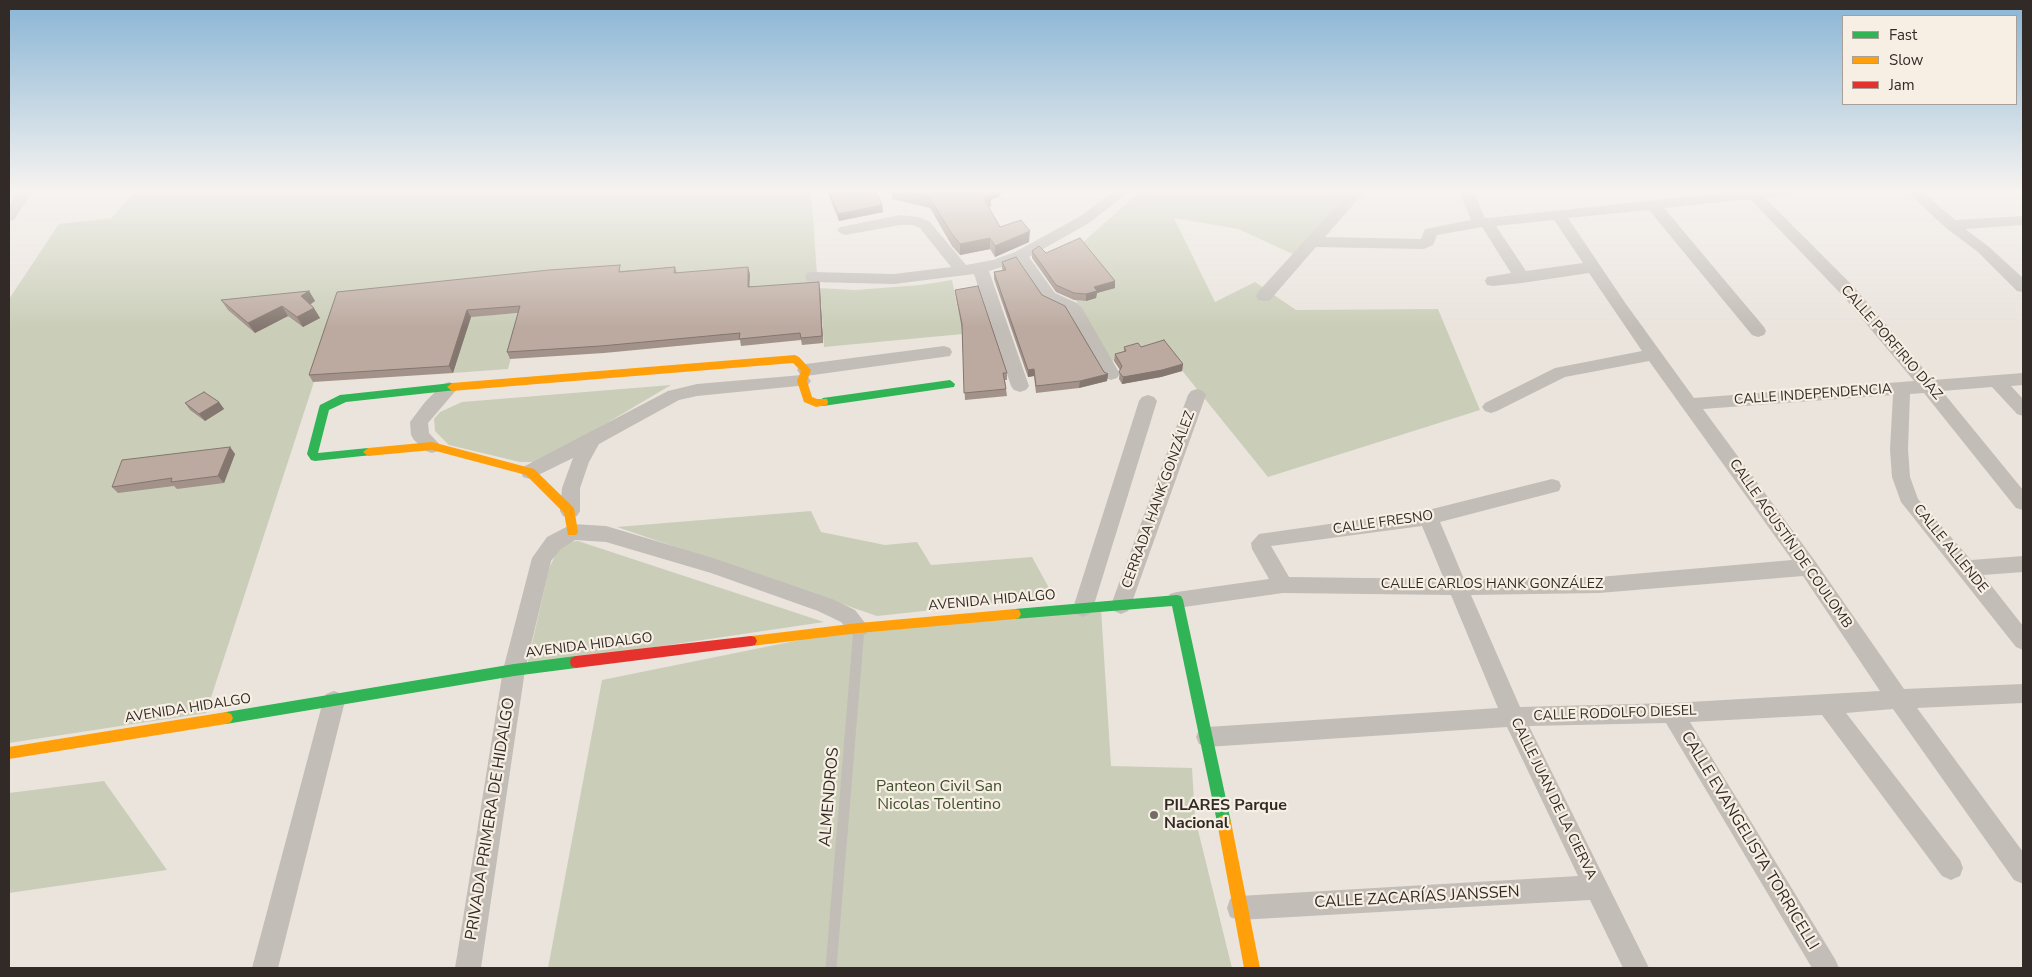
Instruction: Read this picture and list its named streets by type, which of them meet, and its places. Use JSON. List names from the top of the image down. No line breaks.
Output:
{"streets":{"street":["CALLE PORFIRIO DÍAZ","CALLE INDEPENDENCIA","CERRADA HANK GONZÁLEZ","CALLE FRESNO","CALLE AGUSTÍN DE COULOMB","CALLE ALLENDE","CALLE CARLOS HANK GONZÁLEZ","AVENIDA HIDALGO","CALLE RODOLFO DIESEL","CALLE JUAN DE LA CIERVA","PRIVADA PRIMERA DE HIDALGO","CALLE EVANGELISTA TORRICELLI","CALLE ZACARÍAS JANSSEN"],"lane":["ALMENDROS"]},"crossings":[["CALLE PORFIRIO DÍAZ","CALLE INDEPENDENCIA"],["CALLE INDEPENDENCIA","CALLE AGUSTÍN DE COULOMB"],["CALLE INDEPENDENCIA","CALLE ALLENDE"],["CERRADA HANK GONZÁLEZ","AVENIDA HIDALGO"],["CALLE FRESNO","CALLE CARLOS HANK GONZÁLEZ"],["CALLE FRESNO","CALLE JUAN DE LA CIERVA"],["CALLE AGUSTÍN DE COULOMB","CALLE CARLOS HANK GONZÁLEZ"],["CALLE AGUSTÍN DE COULOMB","CALLE RODOLFO DIESEL"],["CALLE CARLOS HANK GONZÁLEZ","AVENIDA HIDALGO"],["CALLE CARLOS HANK GONZÁLEZ","CALLE JUAN DE LA CIERVA"],["AVENIDA HIDALGO","ALMENDROS"],["AVENIDA HIDALGO","PRIVADA PRIMERA DE HIDALGO"],["CALLE RODOLFO DIESEL","CALLE JUAN DE LA CIERVA"],["CALLE RODOLFO DIESEL","CALLE EVANGELISTA TORRICELLI"],["CALLE JUAN DE LA CIERVA","CALLE ZACARÍAS JANSSEN"]],"parks":["Panteon Civil San Nicolas Tolentino"],"places":["PILARES Parque Nacional"],"legend":["Fast","Slow","Jam"]}
